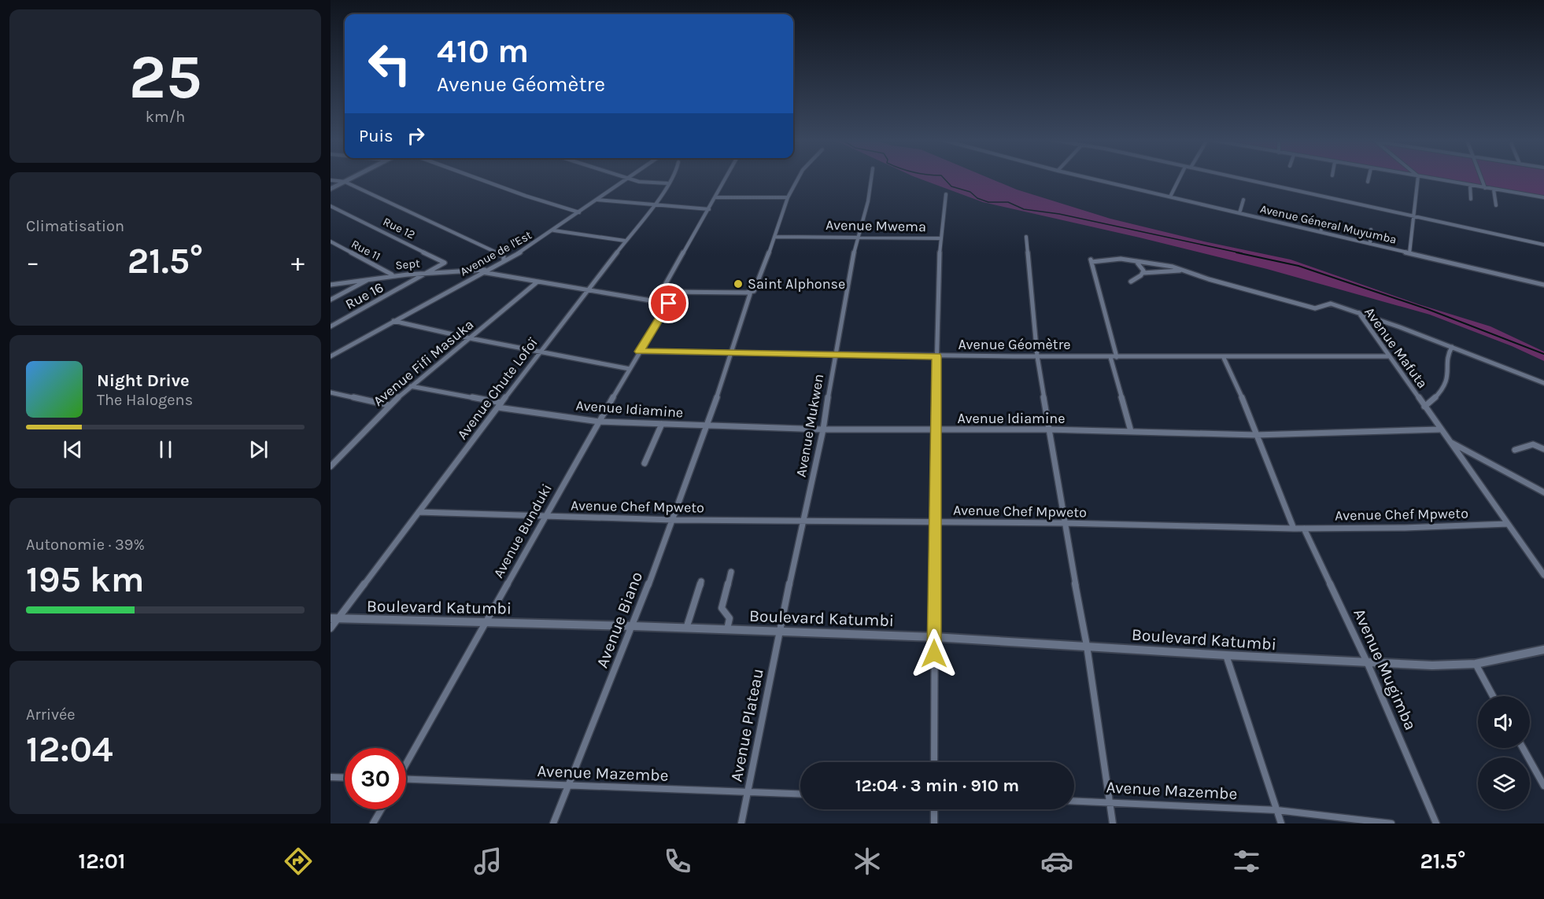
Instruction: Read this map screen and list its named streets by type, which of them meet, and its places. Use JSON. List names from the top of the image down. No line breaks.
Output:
{"streets":{"street":["Avenue Géneral Muyumba","Avenue Mwema","Rue 12","Rue 11","Avenue de l'Est","Sept","Rue 16","Avenue Géomètre","Avenue Mafuta","Avenue Fifi Masuka","Avenue Chute Lofoï","Avenue Idiamine","Avenue Mukwen","Avenue Chef Mpweto","Avenue Bunduki","Boulevard Katumbi","Avenue Biano","Avenue Mugimba","Avenue Plateau","Avenue Mazembe"]},"crossings":[["Avenue Mwema","Avenue Géomètre"],["Avenue Mwema","Avenue Idiamine"],["Avenue Mwema","Avenue Mukwen"],["Avenue Mwema","Avenue Chef Mpweto"],["Avenue Mwema","Boulevard Katumbi"],["Rue 12","Sept"],["Rue 12","Rue 16"],["Rue 11","Sept"],["Avenue de l'Est","Sept"],["Sept","Rue 16"],["Sept","Avenue Fifi Masuka"],["Sept","Avenue Chute Lofoï"],["Sept","Avenue Bunduki"],["Avenue Géomètre","Avenue Mafuta"],["Avenue Géomètre","Avenue Mukwen"],["Avenue Géomètre","Avenue Bunduki"],["Avenue Géomètre","Avenue Biano"],["Avenue Mafuta","Avenue Idiamine"],["Avenue Mafuta","Avenue Chef Mpweto"],["Avenue Fifi Masuka","Avenue Idiamine"],["Avenue Chute Lofoï","Avenue Idiamine"],["Avenue Chute Lofoï","Avenue Chef Mpweto"],["Avenue Chute Lofoï","Boulevard Katumbi"],["Avenue Idiamine","Avenue Mukwen"],["Avenue Idiamine","Avenue Bunduki"],["Avenue Idiamine","Avenue Biano"],["Avenue Mukwen","Avenue Chef Mpweto"],["Avenue Mukwen","Boulevard Katumbi"],["Avenue Mukwen","Avenue Plateau"],["Avenue Chef Mpweto","Avenue Bunduki"],["Avenue Chef Mpweto","Avenue Biano"],["Avenue Chef Mpweto","Avenue Mugimba"],["Avenue Bunduki","Boulevard Katumbi"],["Boulevard Katumbi","Avenue Biano"],["Boulevard Katumbi","Avenue Mugimba"],["Boulevard Katumbi","Avenue Plateau"],["Avenue Biano","Avenue Mazembe"],["Avenue Plateau","Avenue Mazembe"]],"places":["Saint Alphonse"],"page":{"tile":[["25","km/h"],"Climatisation",["Autonomie · 39%","195 km"],["Arrivée","12:04"]],"turn":["410 m","Avenue Géomètre"],"then":"Puis","heat":["−","21.5°","+"],"song":["Night Drive","The Halogens"],"limit":"30","trip":"12:04 · 3 min · 910 m","tabs":["12:01","21.5°"]}}
